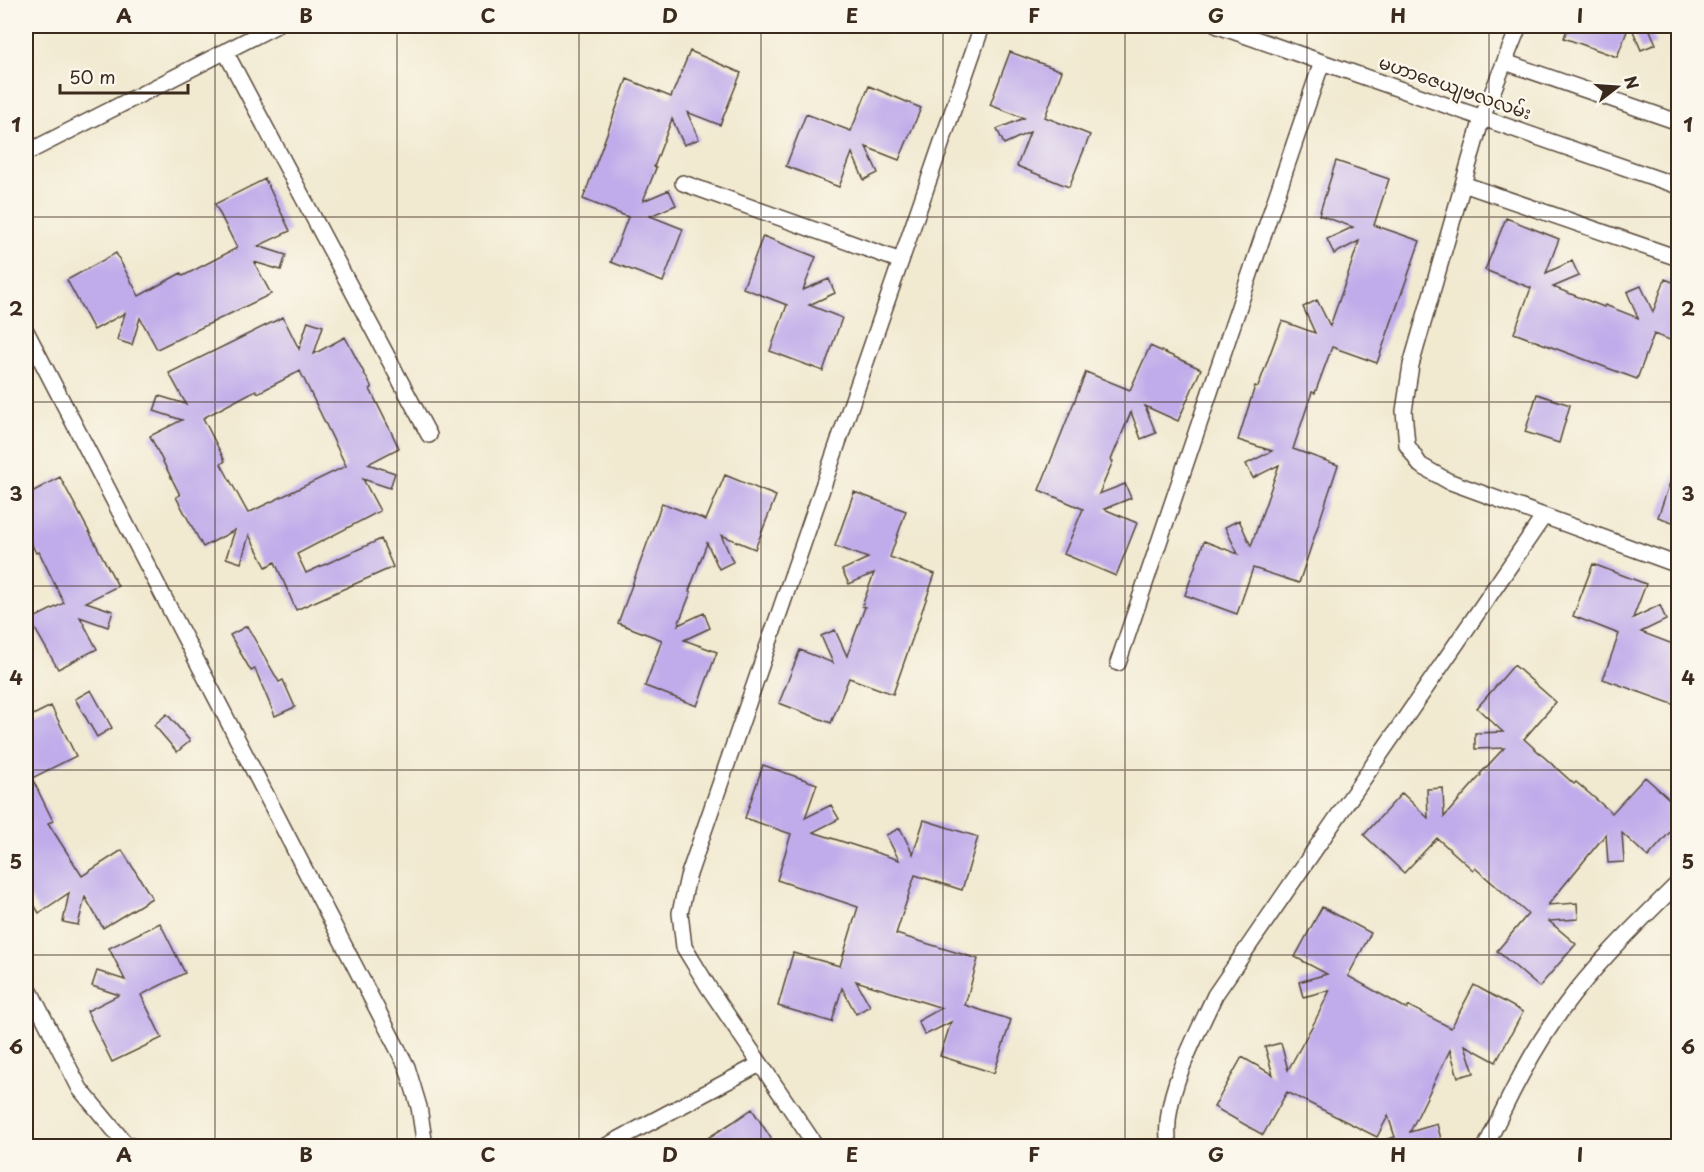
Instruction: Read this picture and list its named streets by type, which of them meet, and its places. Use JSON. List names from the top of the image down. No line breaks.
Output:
{"streets":{"street":["မဟာဇေယျဗလလမ်း"]},"scale_bar":"50 m","north":"right","grid":{"columns":["A","B","C","D","E","F","G","H","I"],"rows":["1","2","3","4","5","6"]}}
